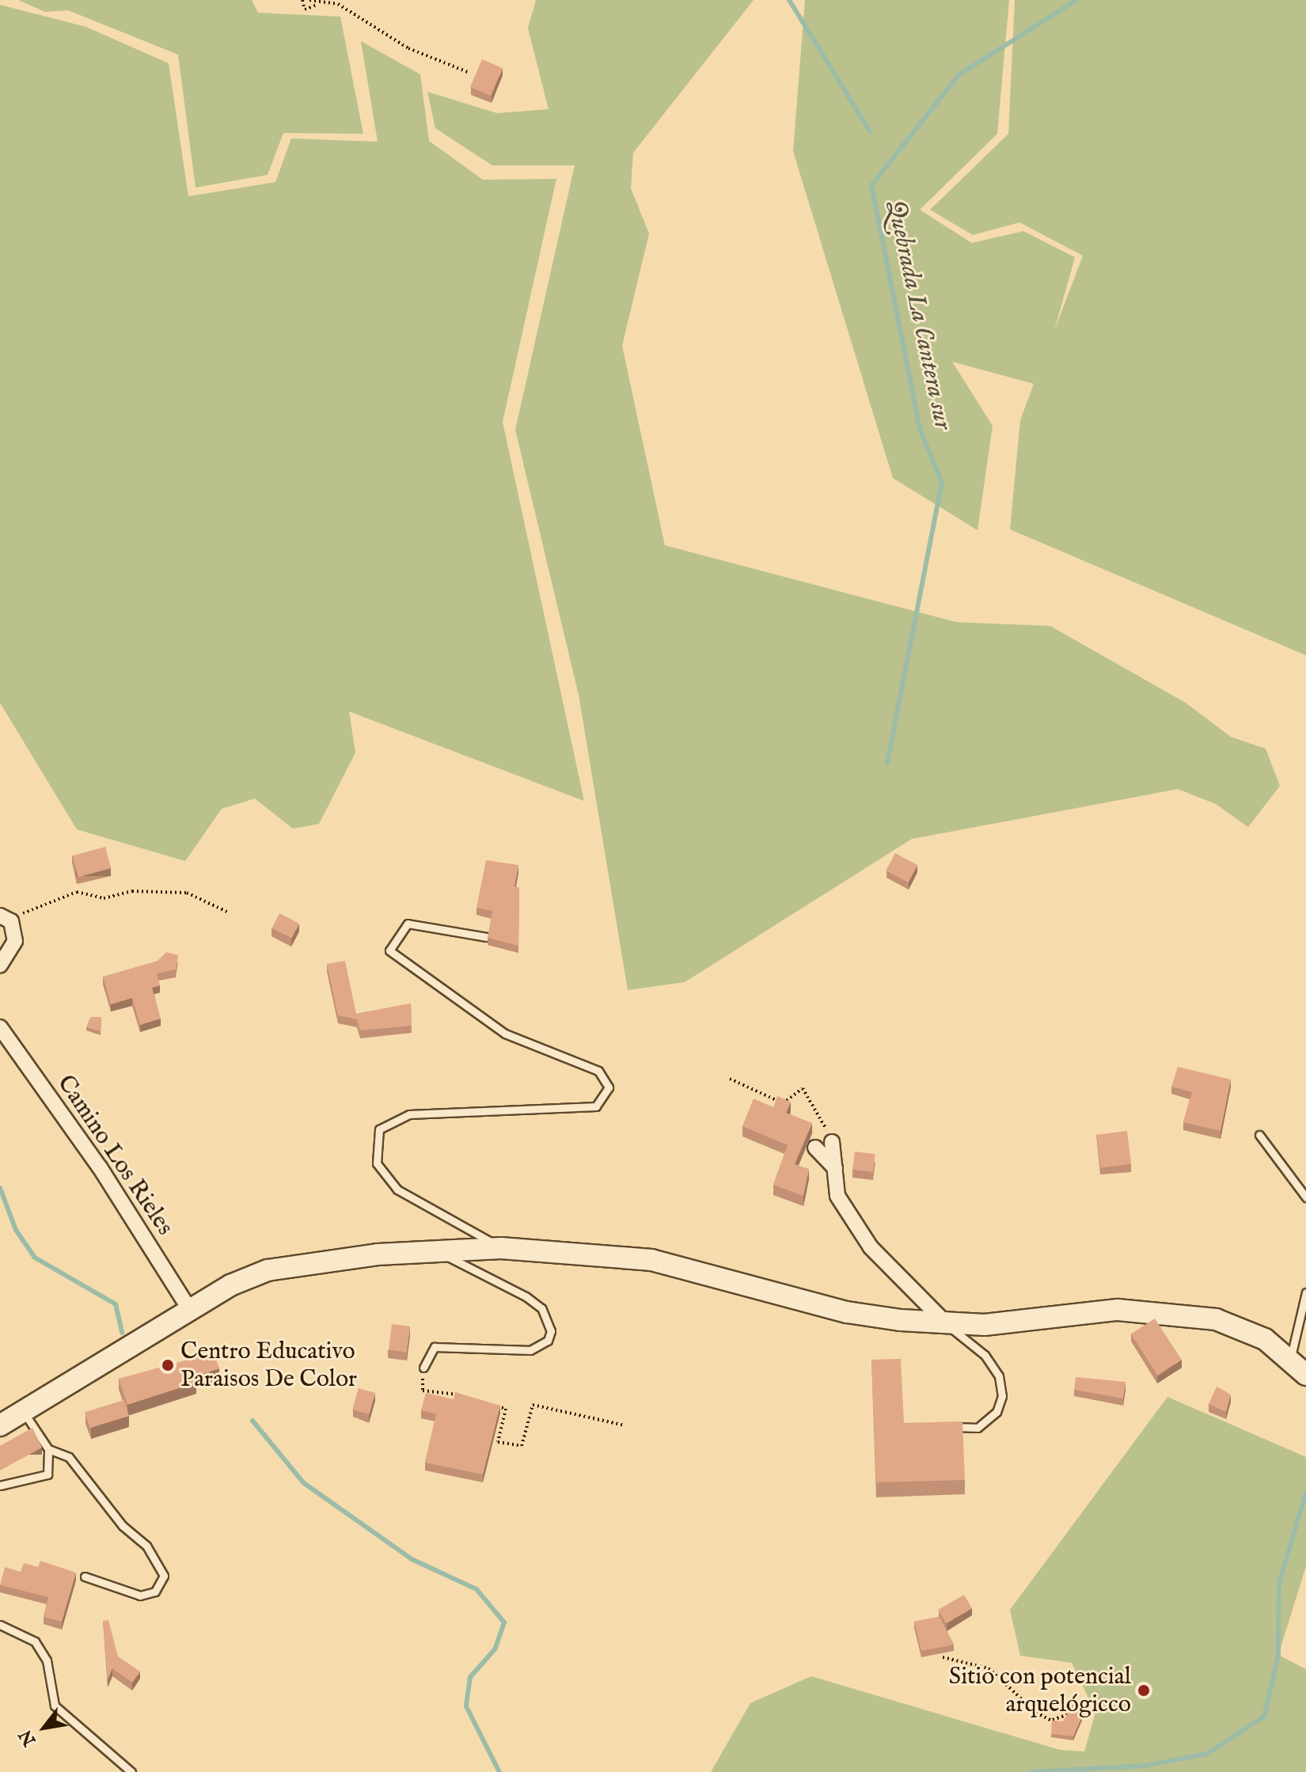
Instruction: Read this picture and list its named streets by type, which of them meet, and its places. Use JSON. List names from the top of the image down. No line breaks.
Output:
{"streets":{"street":["Camino Los Rieles"]},"water":["Quebrada La Cantera sur"],"places":["Centro Educativo Paraisos De Color","Sitio con potencial arquelógicco"],"north":"bottom left"}
